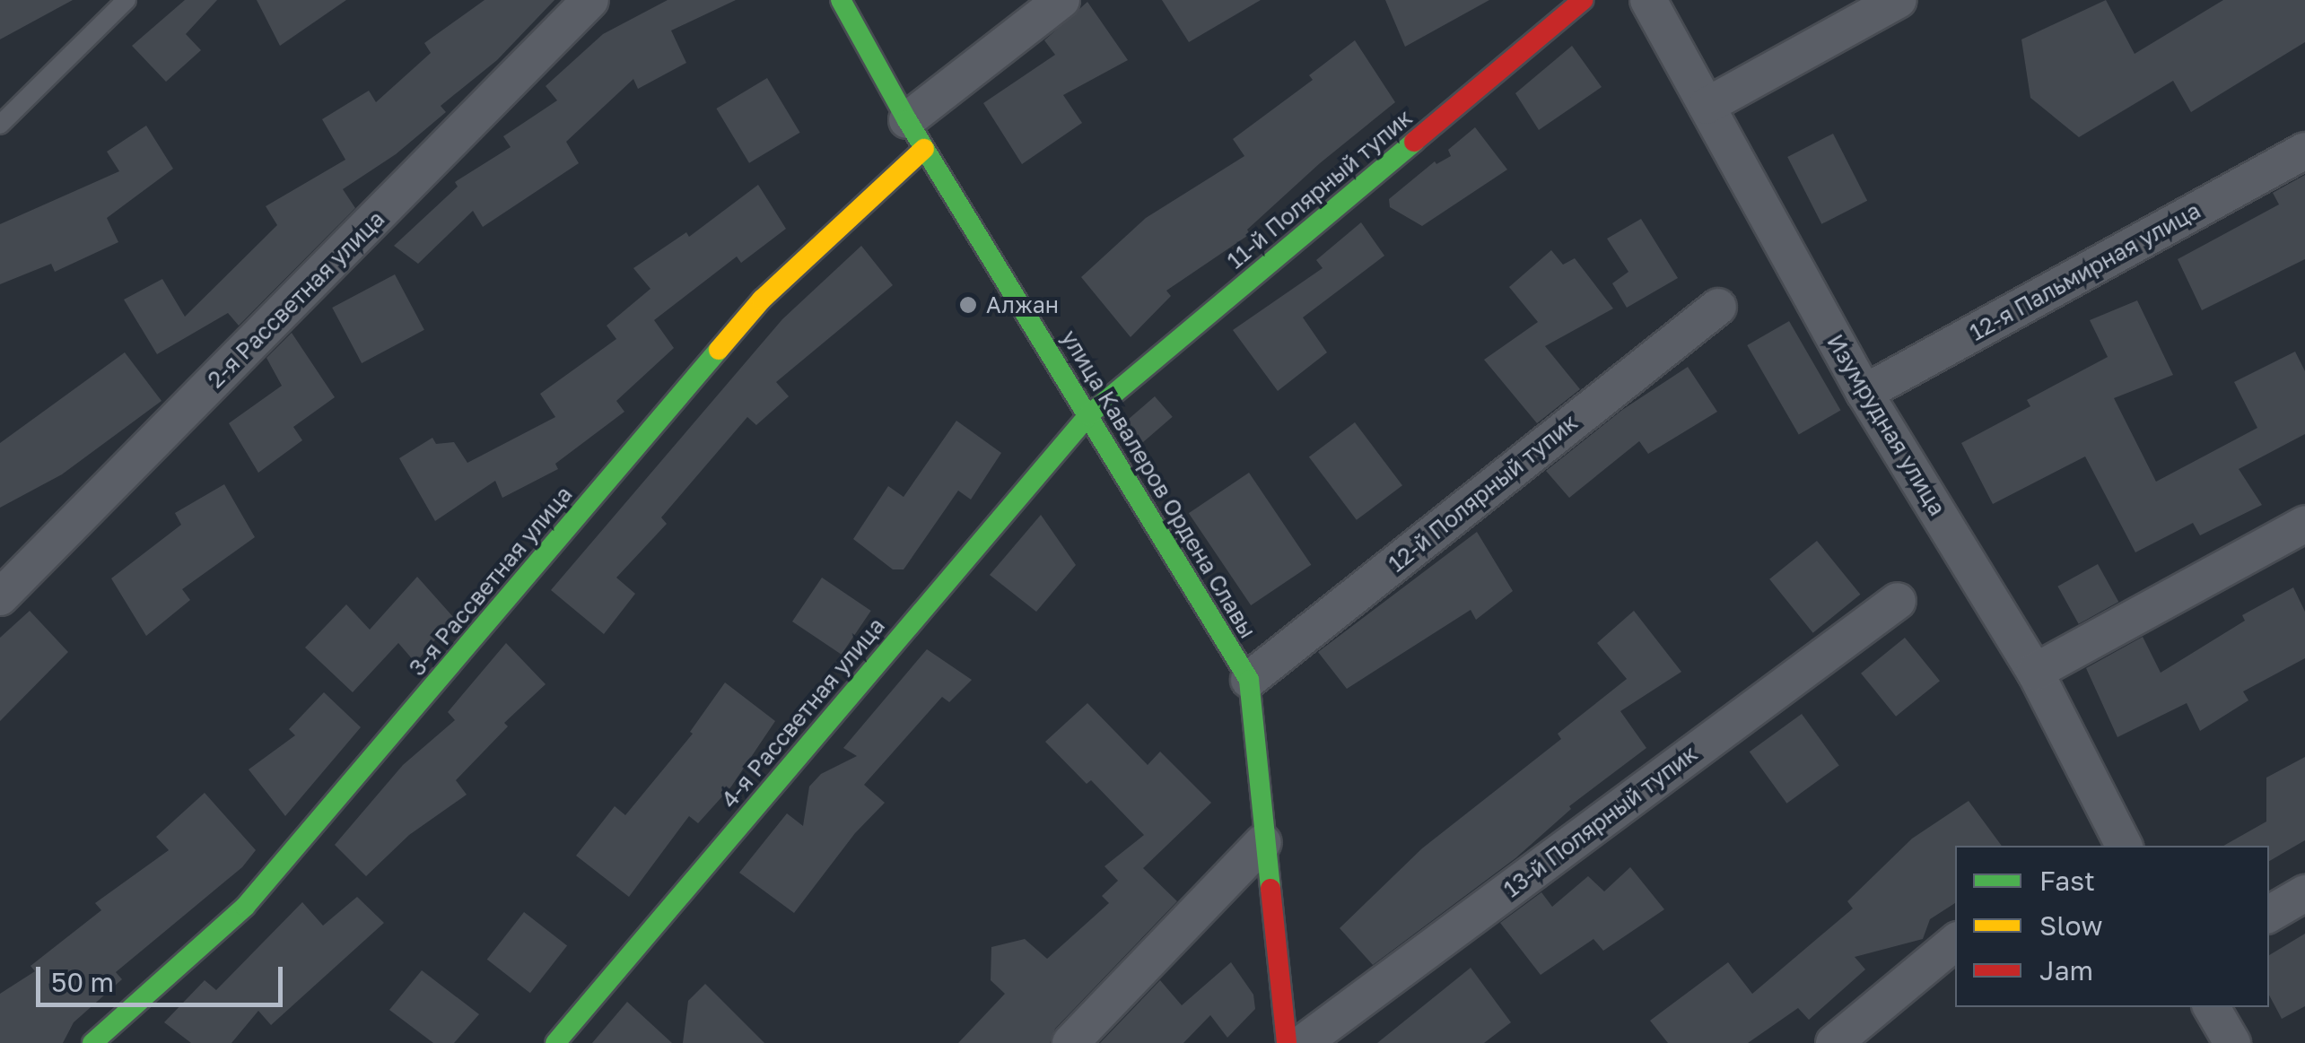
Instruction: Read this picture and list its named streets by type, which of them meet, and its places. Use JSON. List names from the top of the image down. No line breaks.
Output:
{"streets":{"street":["11-й Полярный тупик","12-я Пальмирная улица","2-я Рассветная улица","Изумрудная улица","улица Кавалеров Ордена Славы","12-й Полярный тупик","3-я Рассветная улица","4-я Рассветная улица","13-й Полярный тупик"]},"crossings":[["11-й Полярный тупик","улица Кавалеров Ордена Славы"],["11-й Полярный тупик","4-я Рассветная улица"],["12-я Пальмирная улица","Изумрудная улица"],["улица Кавалеров Ордена Славы","12-й Полярный тупик"],["улица Кавалеров Ордена Славы","3-я Рассветная улица"],["улица Кавалеров Ордена Славы","4-я Рассветная улица"]],"places":["Алжан"],"legend":["Fast","Slow","Jam"],"scale_bar":"50 m"}
